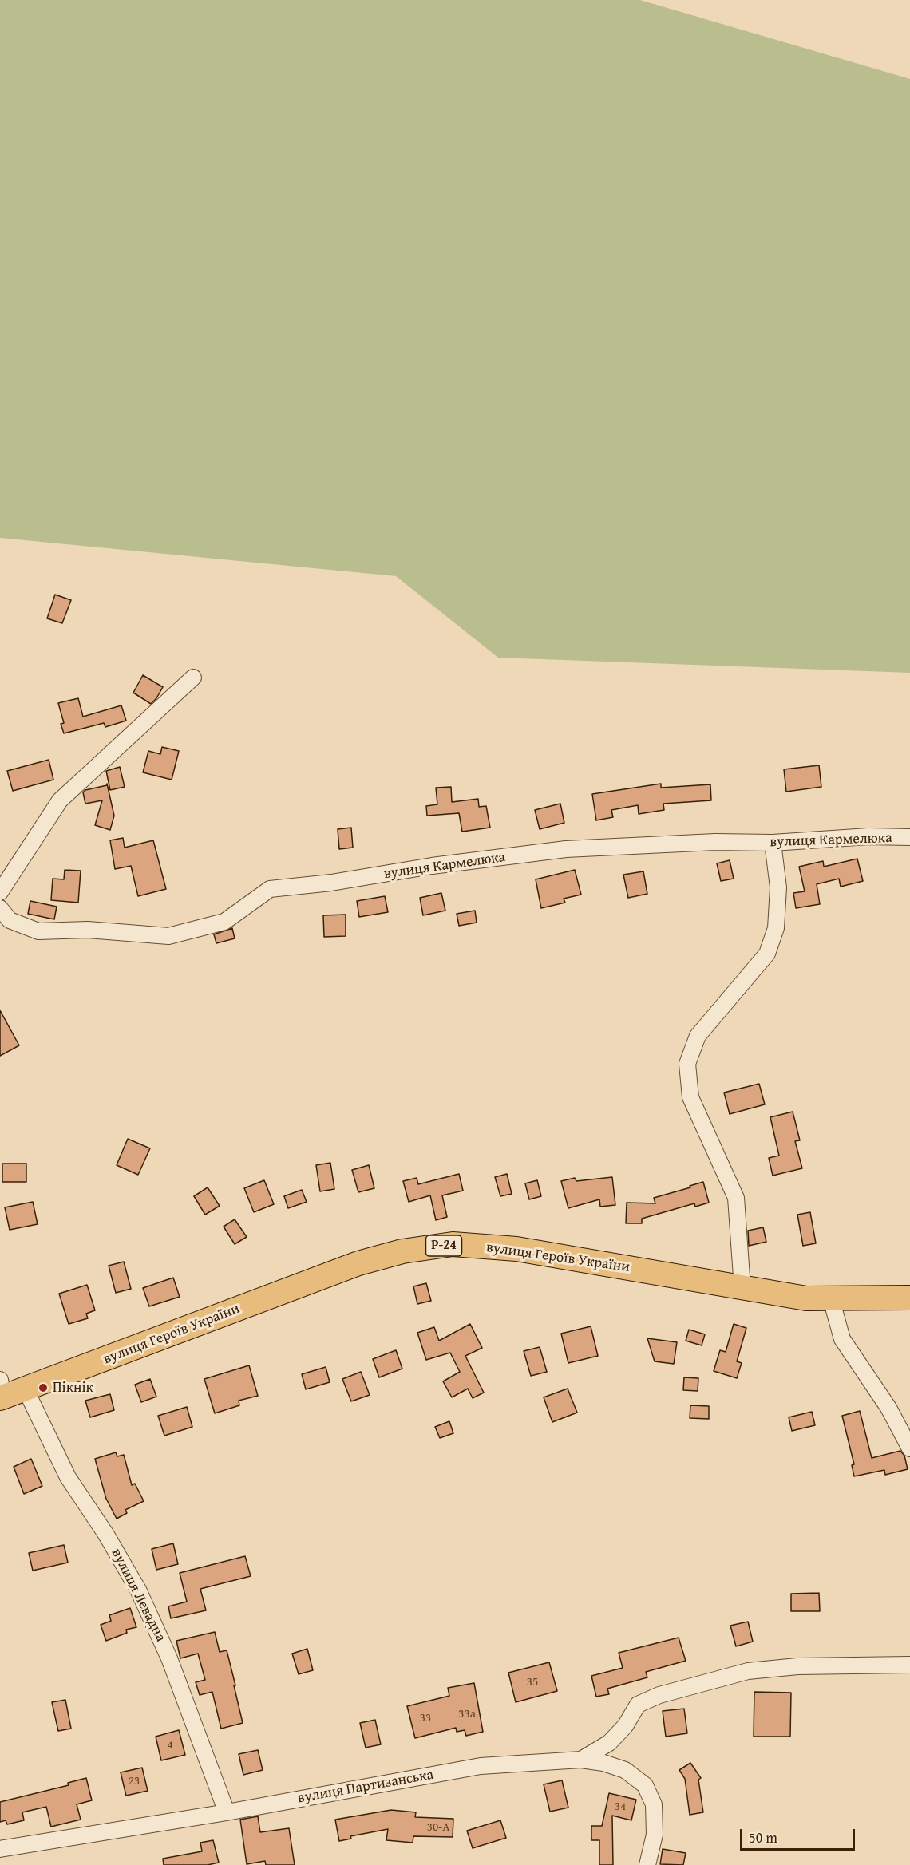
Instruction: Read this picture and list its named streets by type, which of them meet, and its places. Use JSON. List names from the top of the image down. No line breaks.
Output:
{"streets":{"main road":["Р-24","вулиця Героїв України"],"street":["вулиця Кармелюка","вулиця Левадна","вулиця Партизанська"]},"crossings":[["вулиця Героїв України","вулиця Левадна"],["вулиця Левадна","вулиця Партизанська"]],"places":["Пікнік"],"house_numbers":["35","33а","33","4","23","34","30-А"],"scale_bar":"50 m"}
